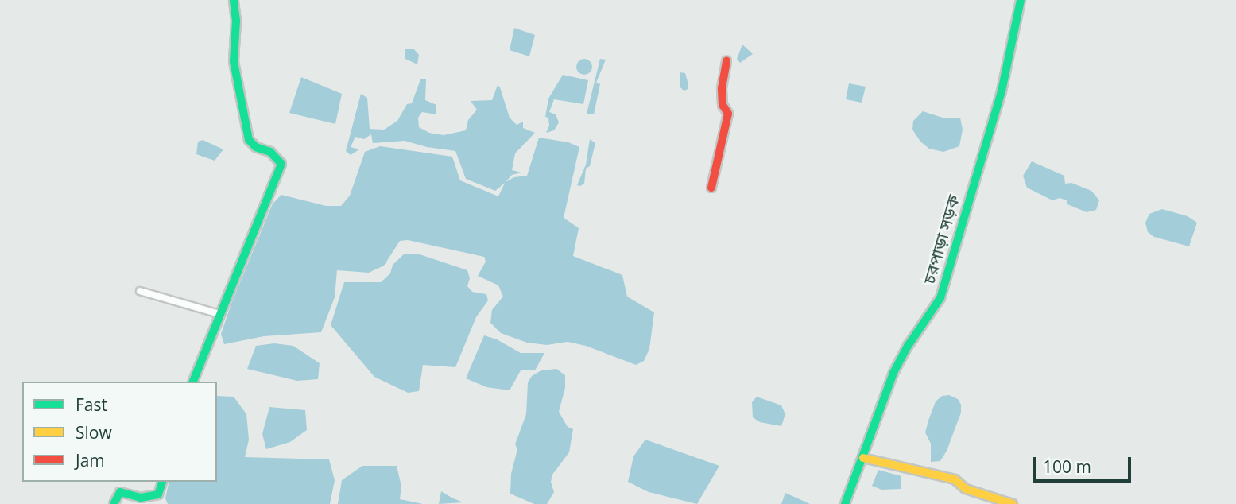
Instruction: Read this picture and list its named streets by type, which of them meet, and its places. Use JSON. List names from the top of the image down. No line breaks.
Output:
{"streets":{"street":["চরপাড়া সড়ক"]},"legend":["Fast","Slow","Jam"],"scale_bar":"100 m"}
